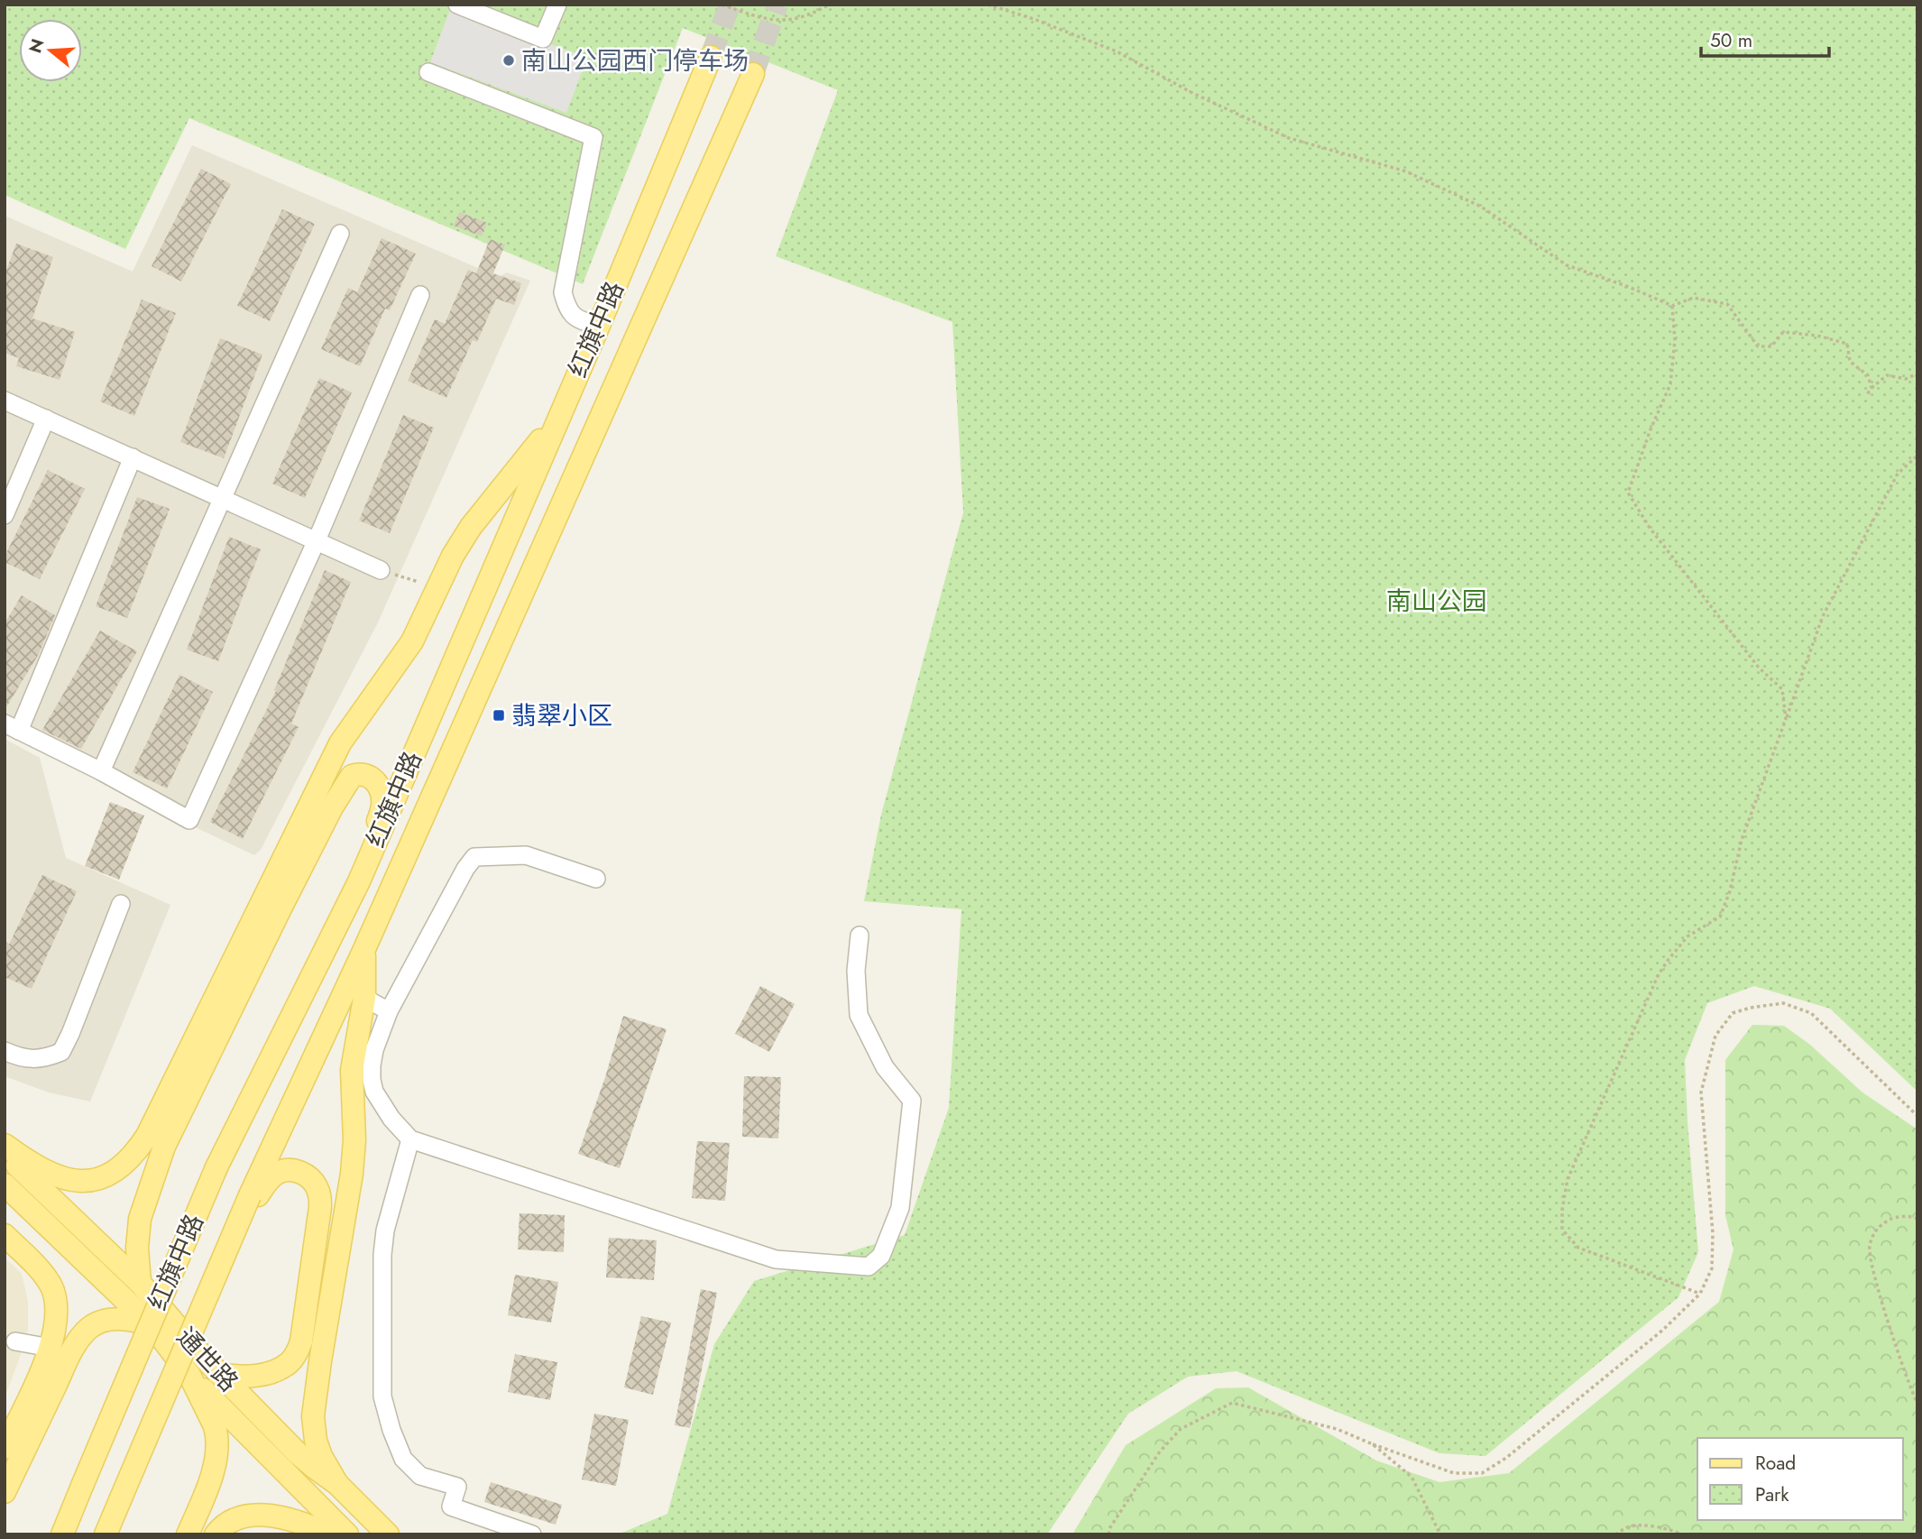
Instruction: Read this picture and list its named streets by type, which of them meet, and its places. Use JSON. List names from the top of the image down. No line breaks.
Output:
{"streets":{"main road":["红旗中路","通世路"]},"parks":["南山公园"],"places":{"other":["南山公园西门停车场"],"transit":["翡翠小区"]},"legend":["Road","Park"],"scale_bar":"50 m","north":"left"}
